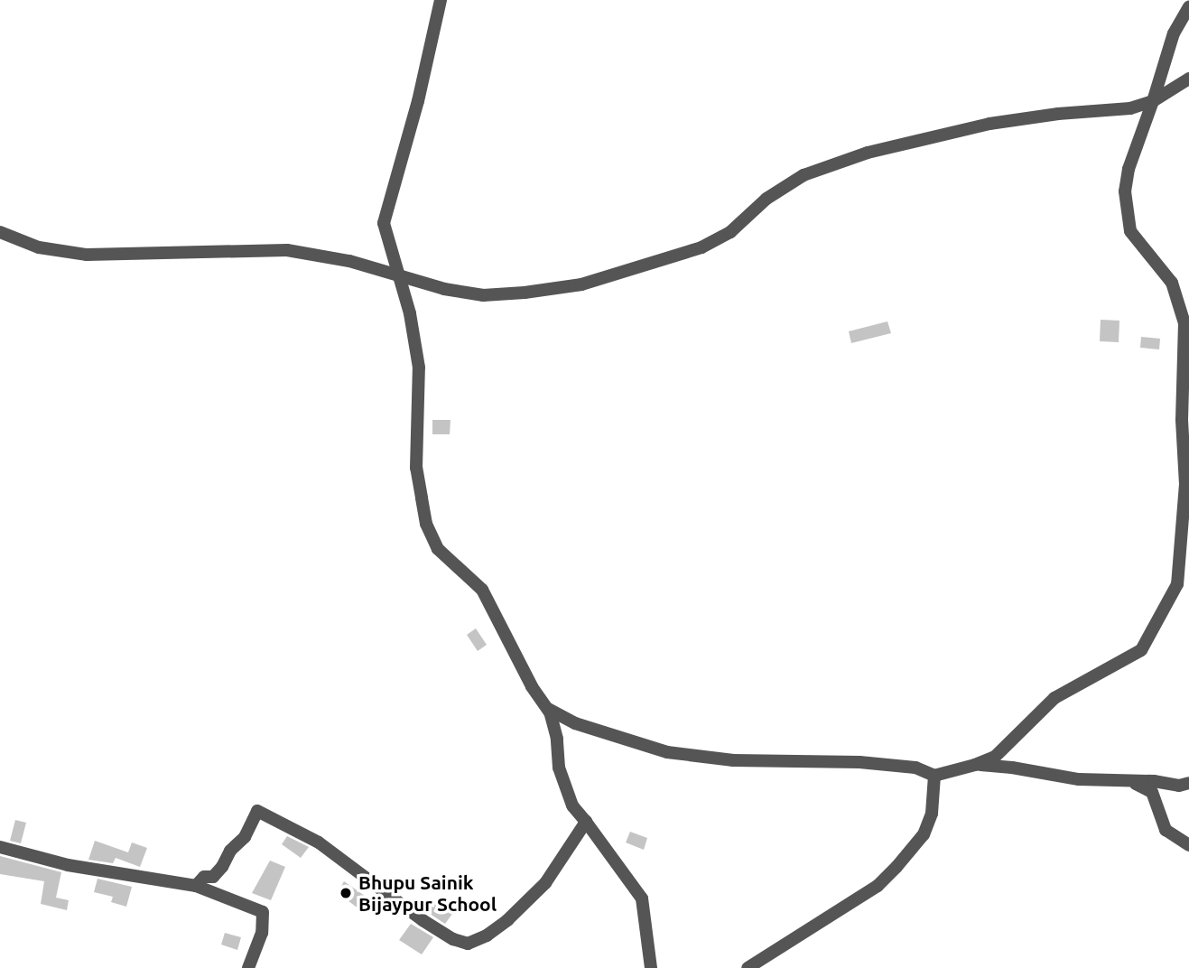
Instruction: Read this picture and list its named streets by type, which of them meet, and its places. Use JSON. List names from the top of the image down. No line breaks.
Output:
{"places":["Bhupu Sainik Bijaypur School"]}
